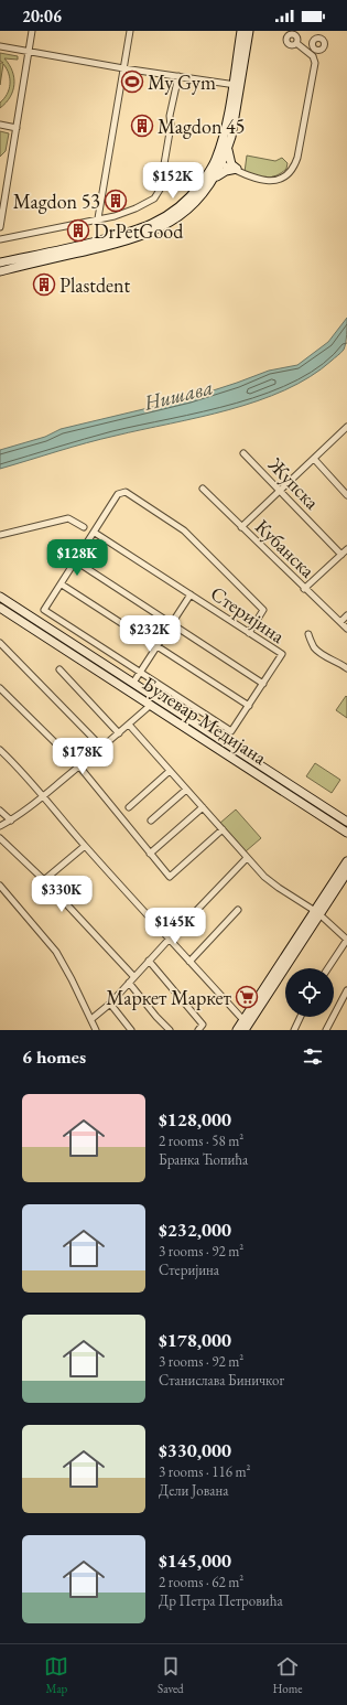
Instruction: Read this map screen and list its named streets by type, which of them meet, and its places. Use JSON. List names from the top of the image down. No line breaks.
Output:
{"streets":{"main road":["Булевар Медијана"],"street":["Жупска","Кубанска","Стеријина"]},"crossings":[["Стеријина","Булевар Медијана"]],"water":["Нишава"],"places":{"sports":["My Gym"],"building":["Magdon 45","Magdon 53","DrPetGood","Plastdent"],"supermarket":["Маркет Маркет"]},"page":{"status":"20:06","price":["$152K","$128K","$232K","$178K","$330K","$145K"],"heading":"6 homes","list":[{"name":"$128,000","note":"2 rooms · 58 m² · Бранка Ћопића"},{"name":"$232,000","note":"3 rooms · 92 m² · Стеријина"},{"name":"$178,000","note":"3 rooms · 92 m² · Станислава Биничког"},{"name":"$330,000","note":"3 rooms · 116 m² · Дели Јована"},{"name":"$145,000","note":"2 rooms · 62 m² · Др Петра Петровића"}],"tabs":["Map","Saved","Home"]}}
